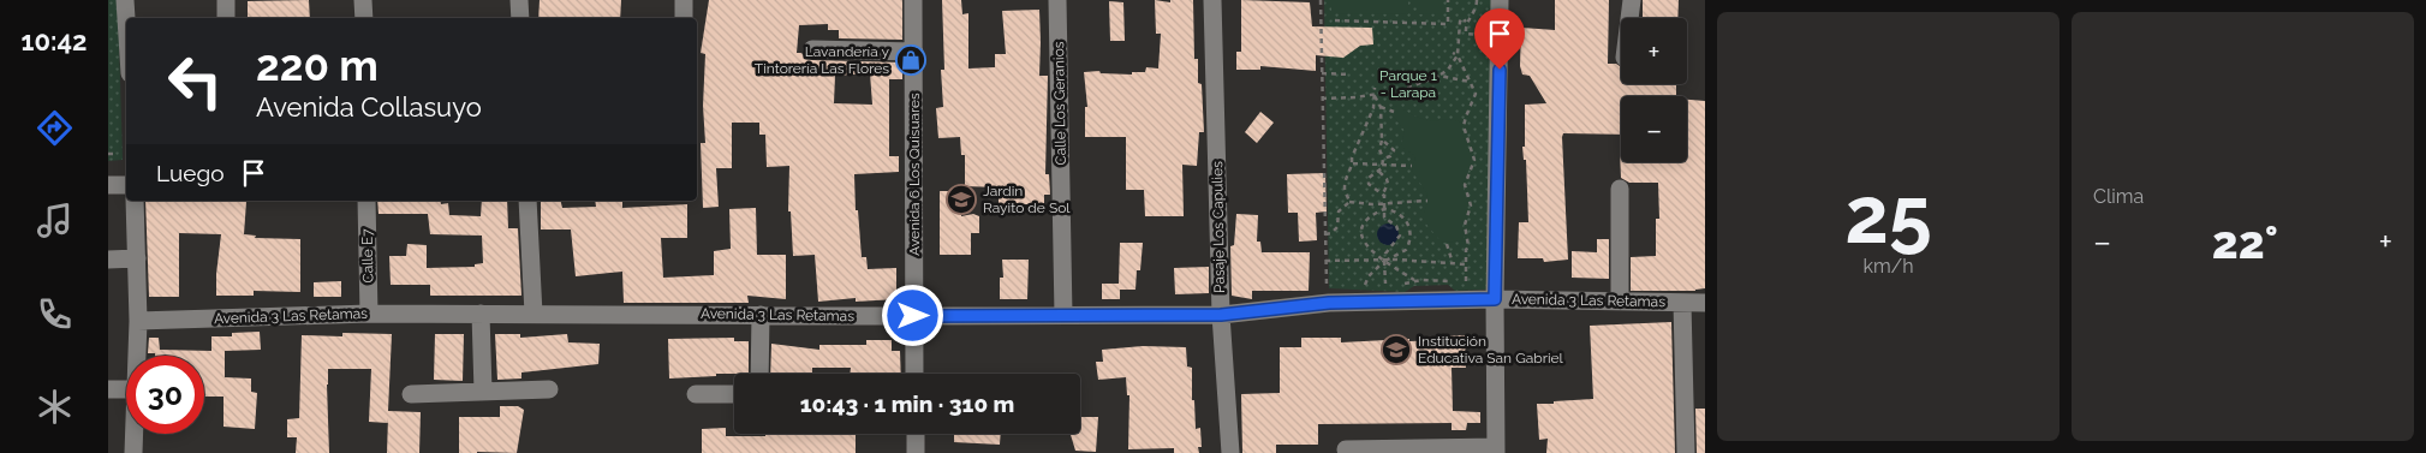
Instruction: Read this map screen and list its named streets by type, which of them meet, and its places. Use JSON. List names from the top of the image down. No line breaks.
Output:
{"streets":{"street":["Calle Los Geranios","Avenida 6 Los Quisuares","Pasaje Los Capulies","Calle E7","Avenida 3 Las Retamas"]},"crossings":[["Calle Los Geranios","Avenida 3 Las Retamas"],["Avenida 6 Los Quisuares","Avenida 3 Las Retamas"],["Pasaje Los Capulies","Avenida 3 Las Retamas"],["Calle E7","Avenida 3 Las Retamas"]],"parks":["Parque 1 - Larapa"],"places":{"shop":["Lavandería y Tintorería Las Flores"],"school or university":["Jardin Rayito de Sol","Institución Educativa San Gabriel"]},"page":{"tabs":"10:42","tile":[["25","km/h"],"Clima"],"map_buttons":["+","−"],"turn":["220 m","Avenida Collasuyo"],"then":"Luego","heat":["−","22°","+"],"limit":"30","trip":"10:43 · 1 min · 310 m"}}
